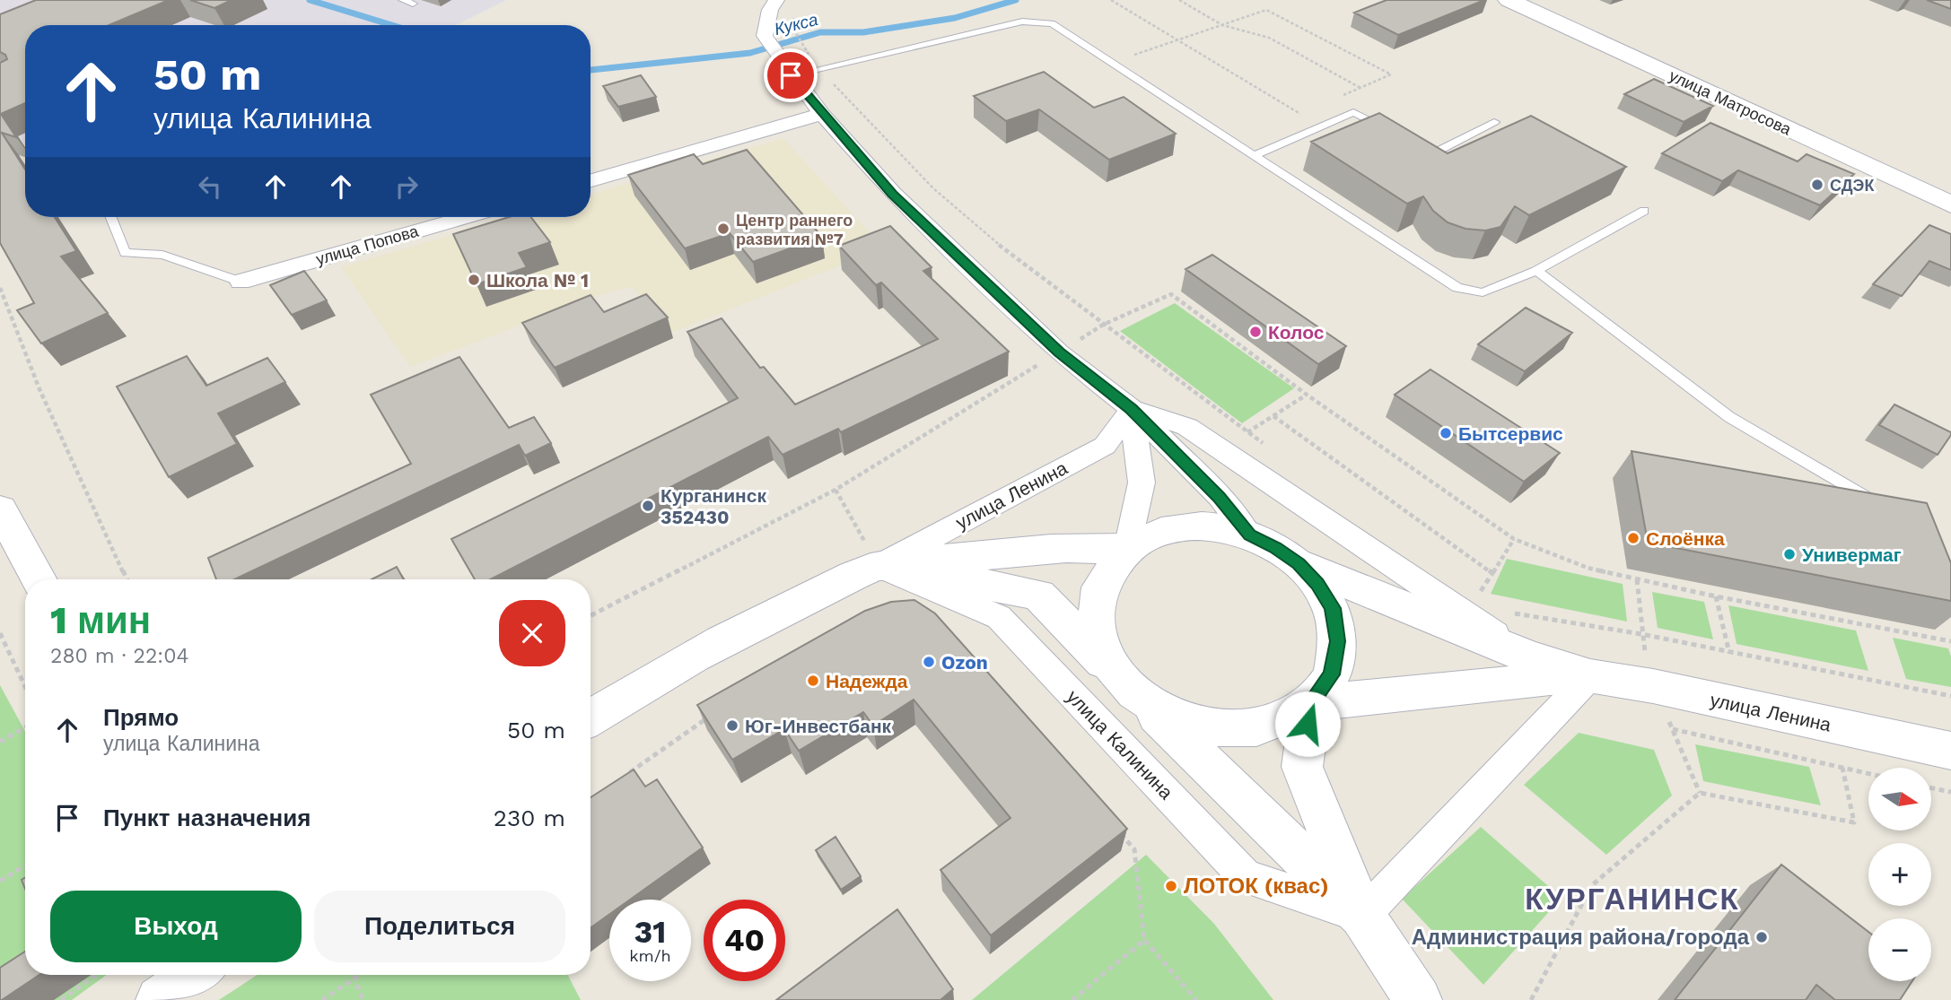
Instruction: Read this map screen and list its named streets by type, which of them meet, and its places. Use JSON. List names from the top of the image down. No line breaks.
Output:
{"streets":{"street":["улица Матросова","улица Попова","улица Ленина","улица Калинина"]},"crossings":[["улица Ленина","улица Калинина"]],"districts":["КУРГАНИНСК"],"water":["Кукса"],"places":["СДЭК","Центр раннего развития №7","Школа № 1","Колос","Бытсервис","Курганинск 352430","Слоёнка","Универмаг","Ozon","Надежда","Юг-Инвестбанк","ЛОТОК (квас)","Администрация района/города"],"north":"right","page":{"turn":["50 m","улица Калинина"],"heading":["1 мин","280 m · 22:04"],"list":[{"name":"Прямо","note":"улица Калинина","value":"50 m"},{"name":"Пункт назначения","value":"230 m"}],"map_buttons":["+","−"],"buttons":["Выход","Поделиться"],"speed":"31 km/h","limit":"40"}}
